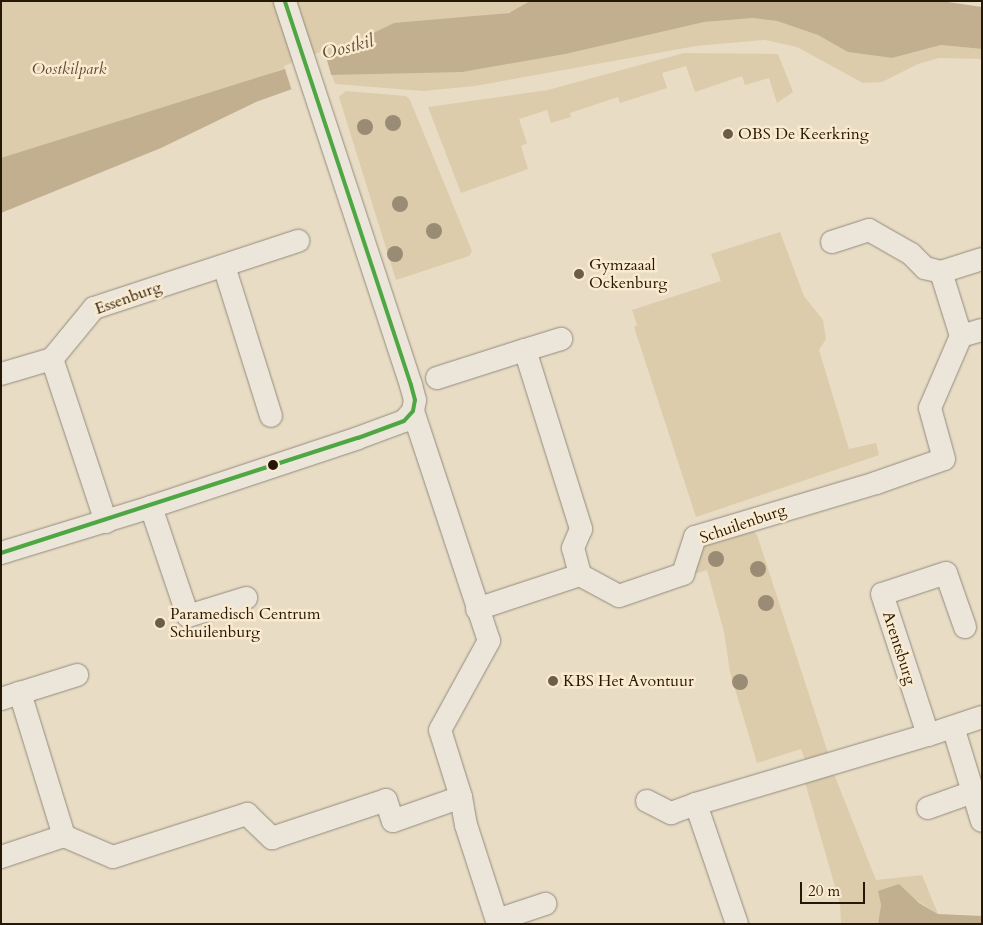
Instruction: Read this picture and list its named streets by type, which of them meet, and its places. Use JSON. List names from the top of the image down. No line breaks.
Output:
{"streets":{"street":["Essenburg","Schuilenburg","Arentsburg"]},"water":["Oostkil"],"parks":["Oostkilpark"],"places":["OBS De Keerkring","Gymzaaal Ockenburg","Paramedisch Centrum Schuilenburg","KBS Het Avontuur"],"scale_bar":"20 m"}
